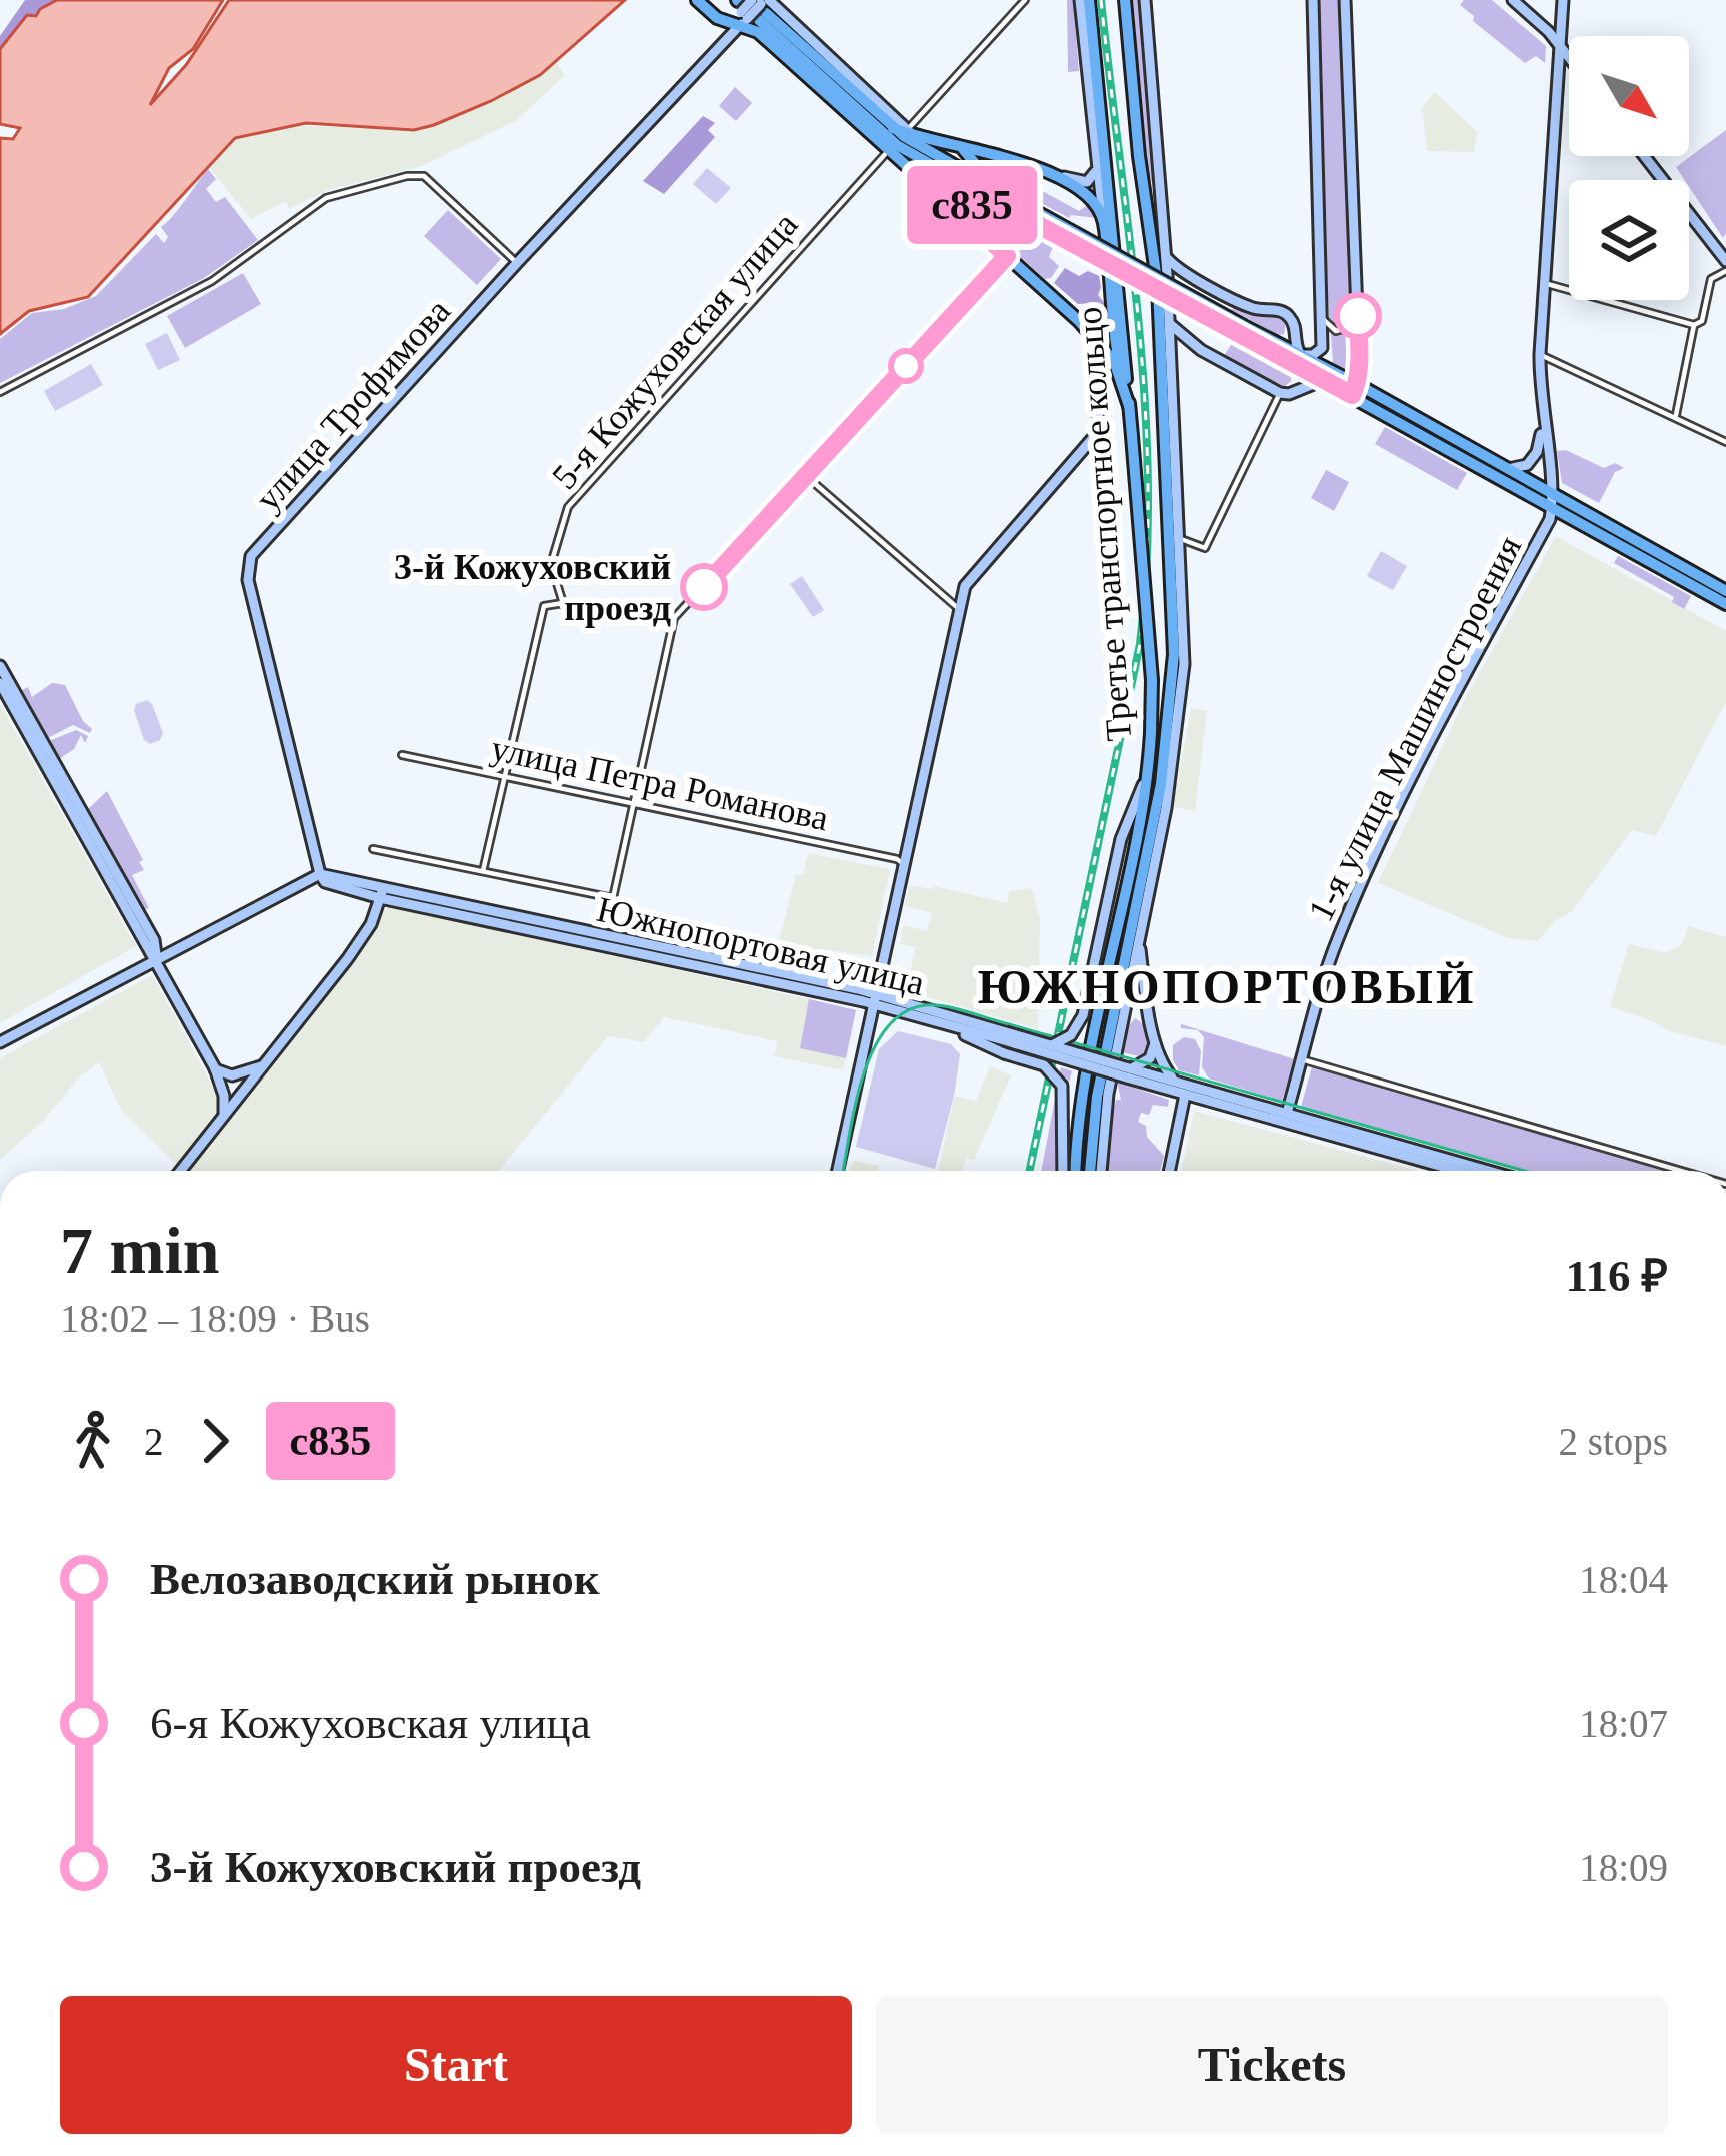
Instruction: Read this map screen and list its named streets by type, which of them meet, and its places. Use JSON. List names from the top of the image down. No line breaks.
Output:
{"streets":{"main road":["улица Трофимова","Третье транспортное кольцо","1-я улица Машиностроения","Южнопортовая улица"],"street":["5-я Кожуховская улица","улица Петра Романова"]},"crossings":[["5-я Кожуховская улица","улица Петра Романова"],["улица Трофимова","Южнопортовая улица"]],"districts":["ЮЖНОПОРТОВЫЙ"],"places":["3-й Кожуховский проезд"],"lines":["bus line с835"],"north":"bottom right","page":{"on_map":"с835","heading":["7 min","18:02 – 18:09 · Bus","116 ₽"],"legs":["2","с835","2 stops"],"list":[{"name":"Велозаводский рынок","value":"18:04"},{"name":"6-я Кожуховская улица","value":"18:07"},{"name":"3-й Кожуховский проезд","value":"18:09"}],"buttons":["Start","Tickets"]}}
